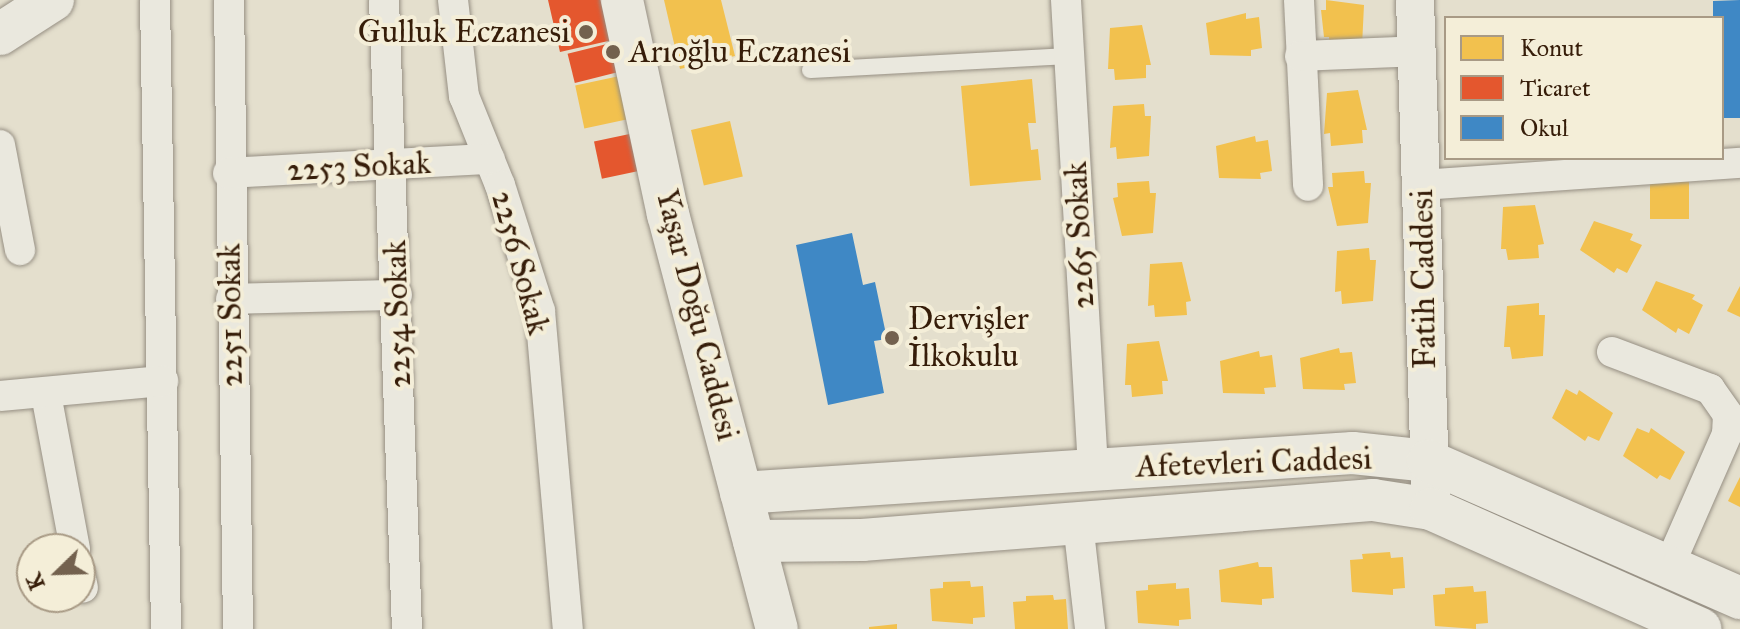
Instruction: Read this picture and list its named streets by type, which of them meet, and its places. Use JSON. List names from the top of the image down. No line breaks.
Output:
{"streets":{"main road":["Yaşar Doğu Caddesi","Afetevleri Caddesi"],"street":["2253 Sokak","2265 Sokak","2256 Sokak","Fatih Caddesi","2254 Sokak","2251 Sokak"]},"crossings":[["2253 Sokak","2256 Sokak"],["2253 Sokak","2254 Sokak"],["2253 Sokak","2251 Sokak"],["2265 Sokak","Afetevleri Caddesi"],["Fatih Caddesi","Afetevleri Caddesi"],["Yaşar Doğu Caddesi","Afetevleri Caddesi"]],"places":["Gulluk Eczanesi","Arıoğlu Eczanesi","Dervişler İlkokulu"],"legend":["Konut","Ticaret","Okul"],"north":"bottom left"}
